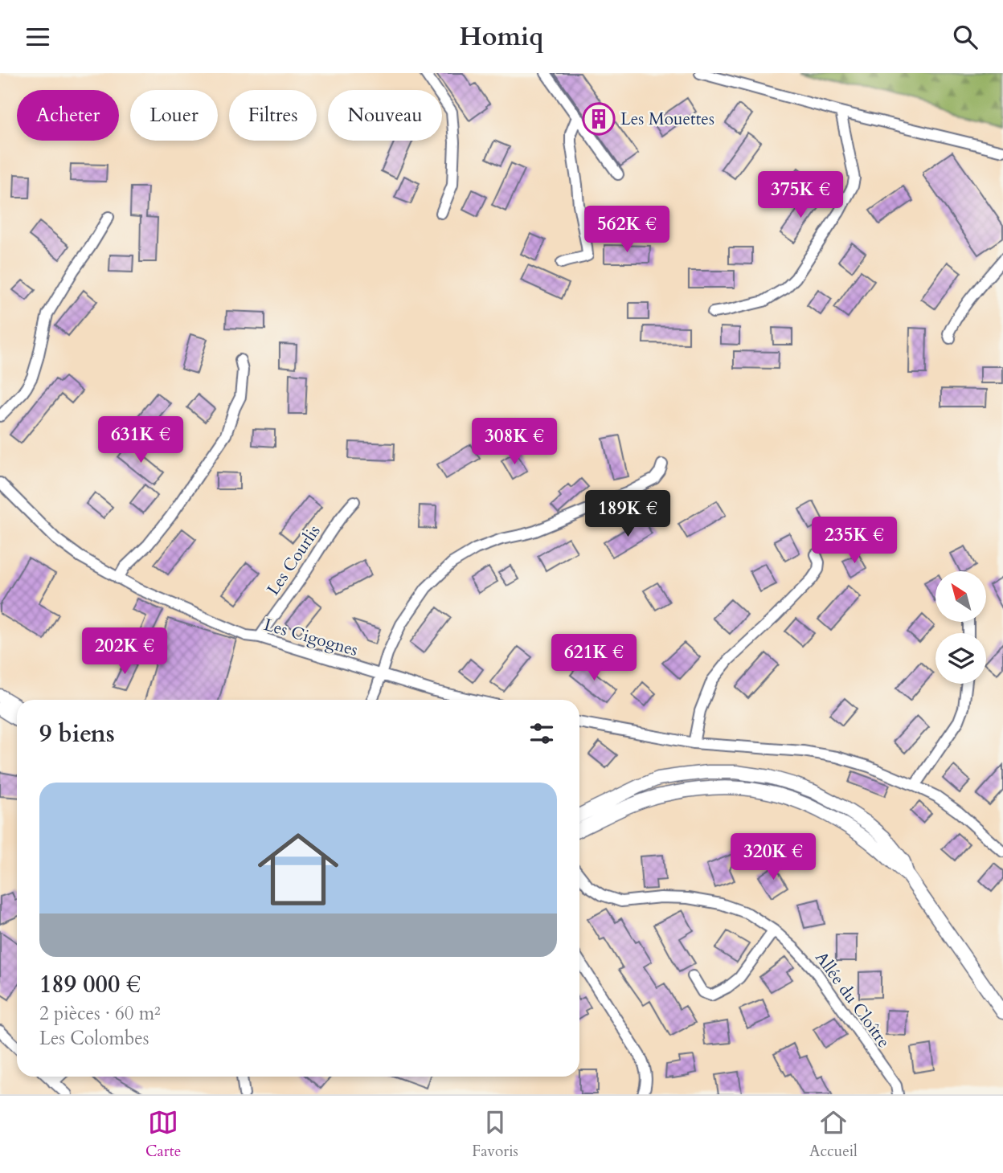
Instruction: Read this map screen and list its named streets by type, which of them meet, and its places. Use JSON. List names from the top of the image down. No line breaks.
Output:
{"streets":{"street":["Les Courlis","Les Cigognes","Allée du Cloître"]},"crossings":[["Les Courlis","Les Cigognes"]],"places":{"building":["Les Mouettes"]},"north":"top left","page":{"header":"Homiq","chip":["Acheter","Louer","Filtres","Nouveau"],"price":["375K €","562K €","631K €","308K €","189K €","235K €","202K €","621K €","320K €"],"heading":"9 biens","list":[{"name":"189 000 €","note":"2 pièces · 60 m² · Les Colombes"}],"tabs":["Carte","Favoris","Accueil"]}}
